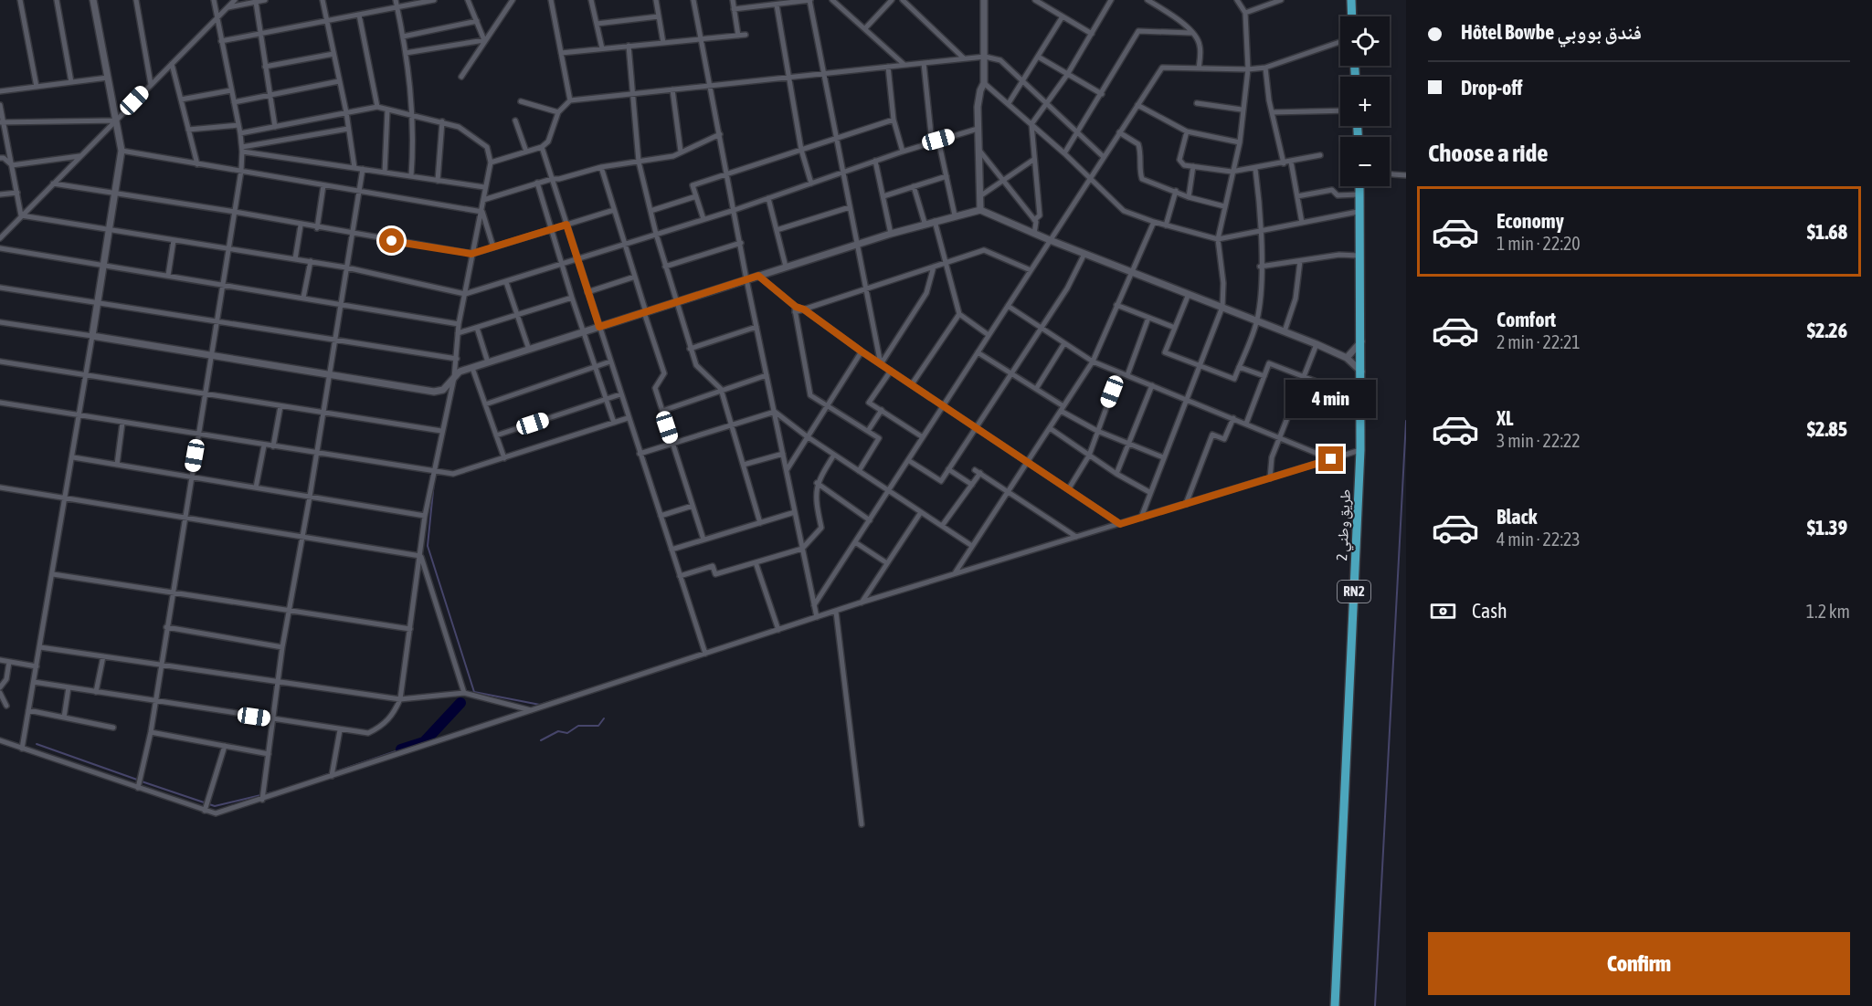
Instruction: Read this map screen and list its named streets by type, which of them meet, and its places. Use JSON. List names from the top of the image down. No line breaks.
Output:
{"streets":{"highway":["طريق وطني 2","RN2"]},"page":{"banner":["Hôtel Bowbe فندق بووبي","Drop-off"],"map_buttons":["+","−"],"heading":"Choose a ride","list":[{"name":"Economy","note":"1 min · 22:20","value":"$1.68"},{"name":"Comfort","note":"2 min · 22:21","value":"$2.26"},{"name":"XL","note":"3 min · 22:22","value":"$2.85"},{"name":"Black","note":"4 min · 22:23","value":"$1.39"}],"bubble":"4 min","pay":["Cash","1.2 km"],"buttons":"Confirm"}}
